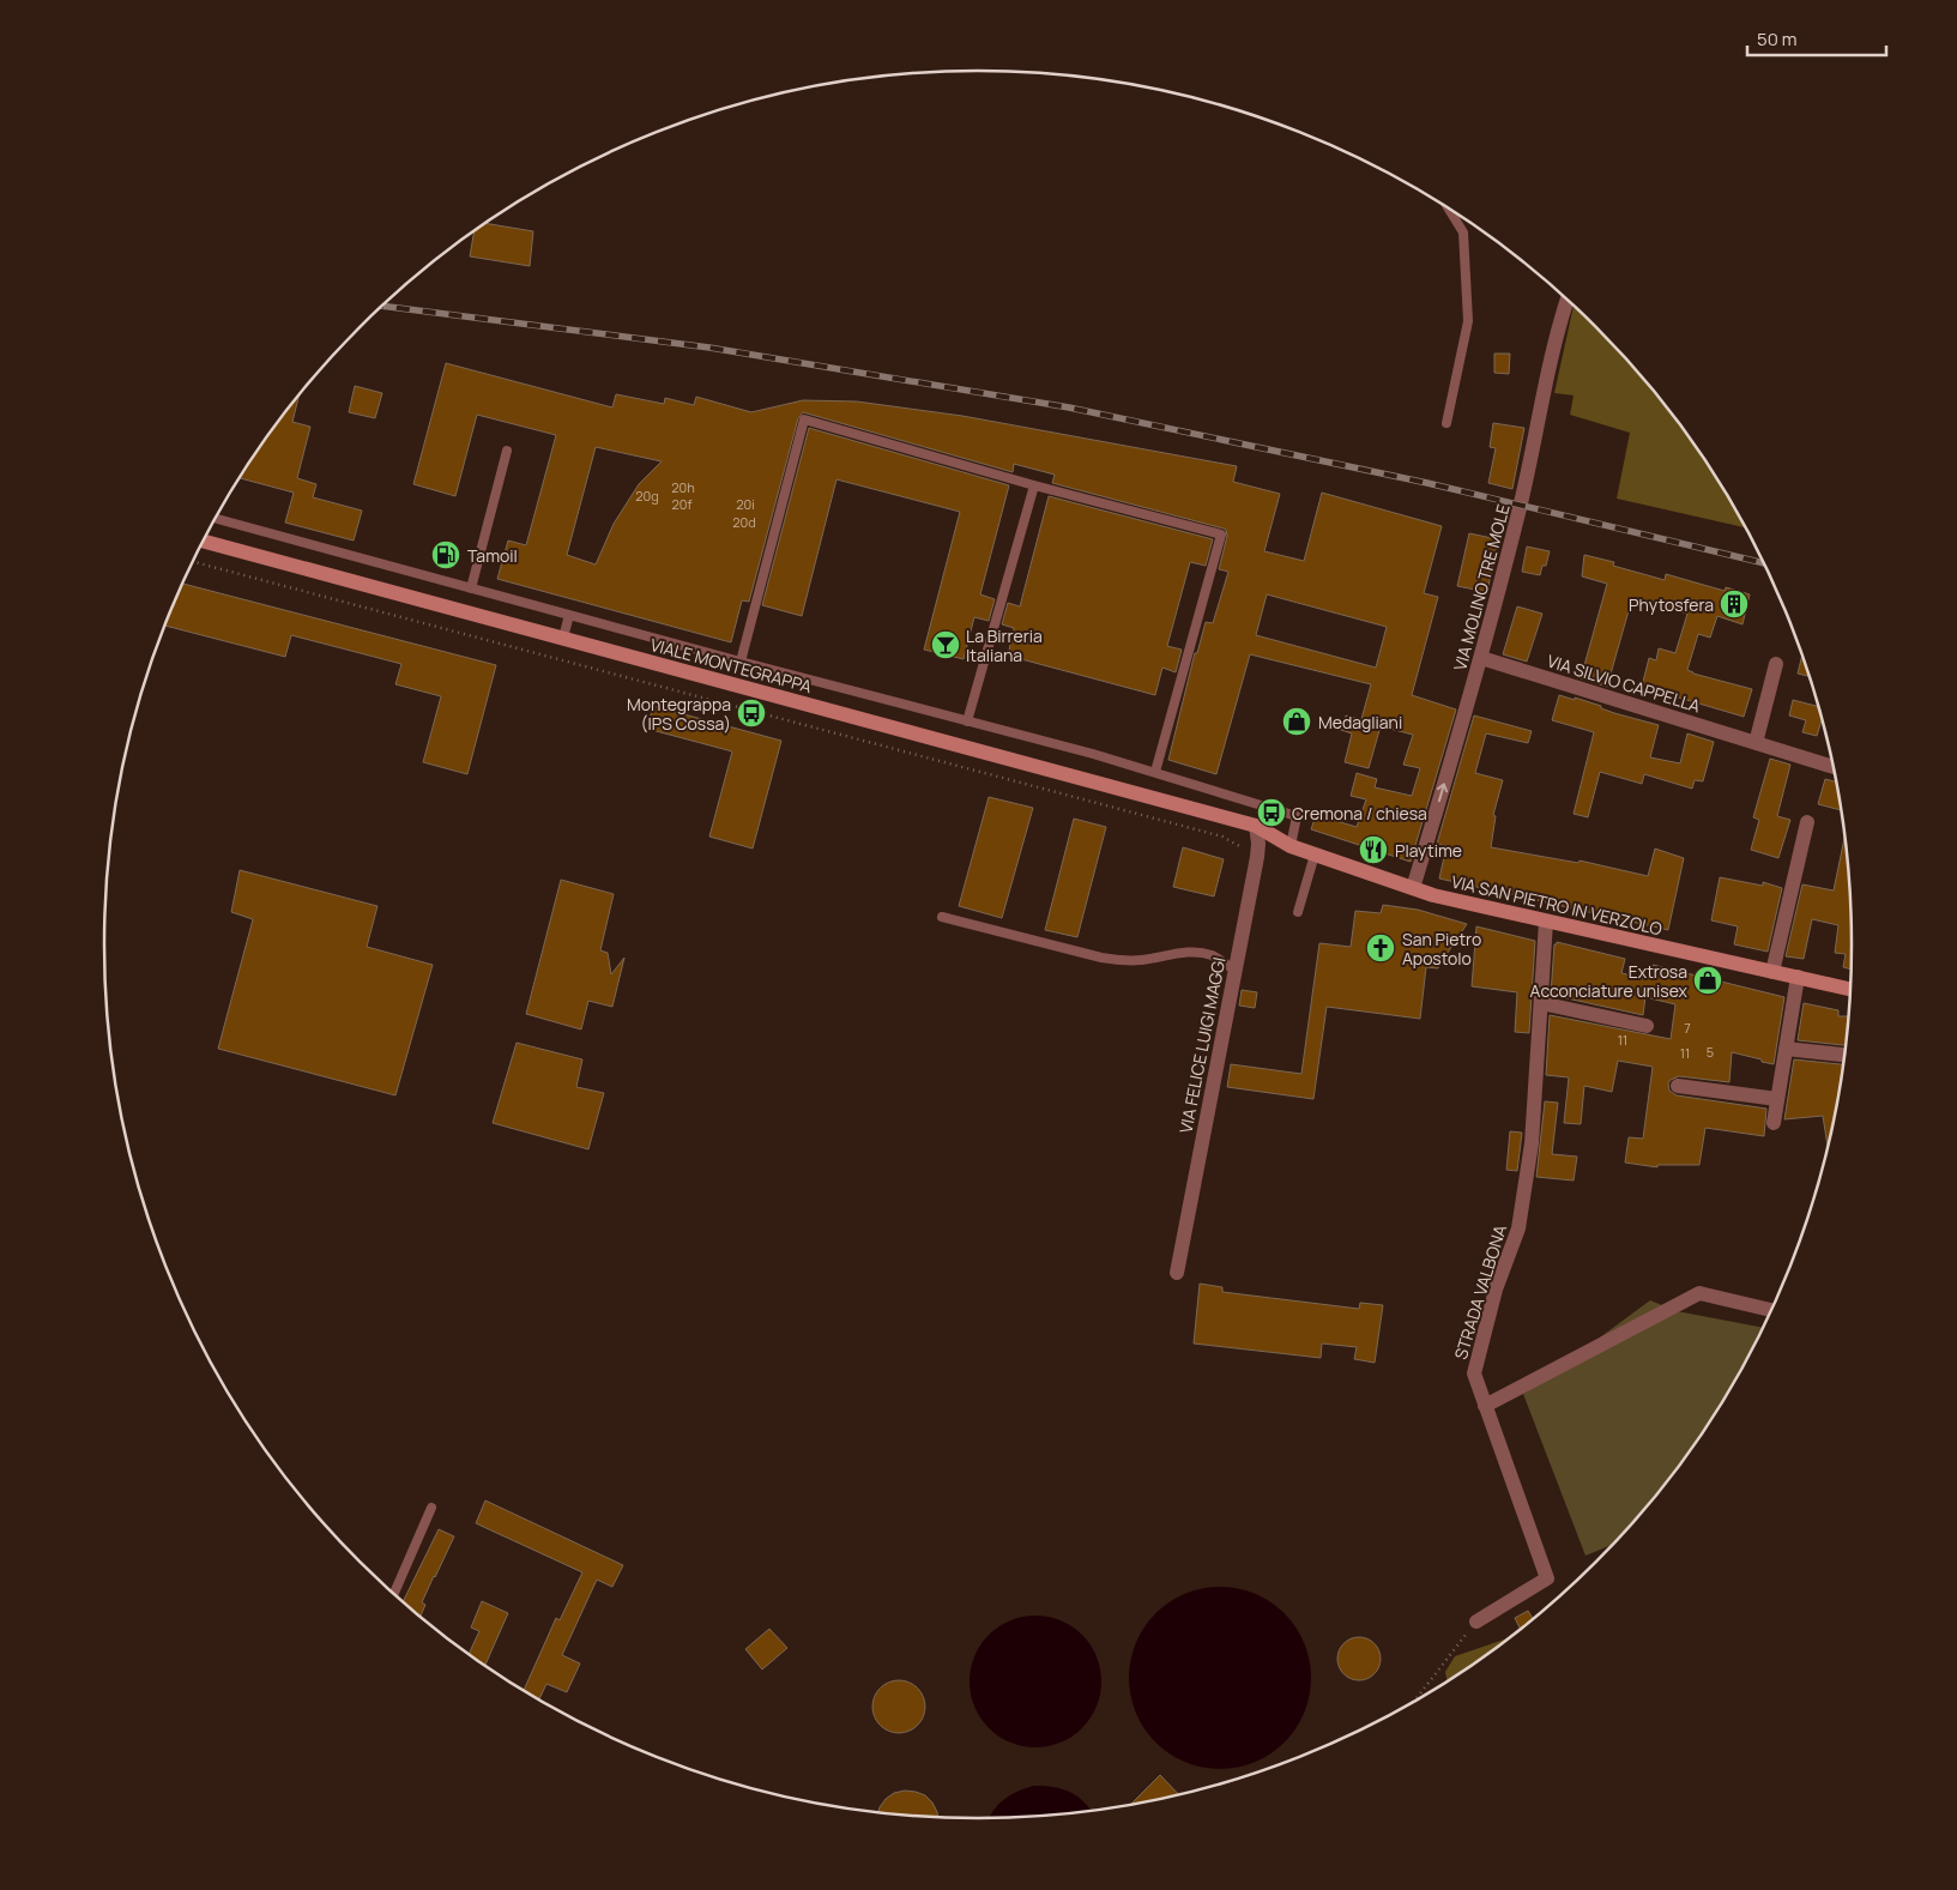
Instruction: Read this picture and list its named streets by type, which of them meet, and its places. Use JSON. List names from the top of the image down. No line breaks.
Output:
{"streets":{"main road":["VIALE MONTEGRAPPA","VIA SAN PIETRO IN VERZOLO"],"street":["VIA MOLINO TRE MOLE","VIA SILVIO CAPPELLA","VIA FELICE LUIGI MAGGI","STRADA VALBONA"]},"crossings":[["VIA MOLINO TRE MOLE","VIA SILVIO CAPPELLA"],["VIA MOLINO TRE MOLE","VIA SAN PIETRO IN VERZOLO"],["VIALE MONTEGRAPPA","VIA SAN PIETRO IN VERZOLO"],["VIALE MONTEGRAPPA","VIA FELICE LUIGI MAGGI"],["VIA SAN PIETRO IN VERZOLO","VIA FELICE LUIGI MAGGI"],["VIA SAN PIETRO IN VERZOLO","STRADA VALBONA"]],"one_way":["VIA MOLINO TRE MOLE"],"places":{"fuel station":["Tamoil"],"building":["Phytosfera"],"bar":["La Birreria Italiana"],"bus stop":["Montegrappa (IPS Cossa)","Cremona / chiesa"],"shop":["Medagliani","Extrosa Acconciature unisex"],"restaurant":["Playtime"],"church":["San Pietro Apostolo"]},"house_numbers":["20h","20g","20f","20i","20d","7","11","5","11"],"scale_bar":"50 m"}
